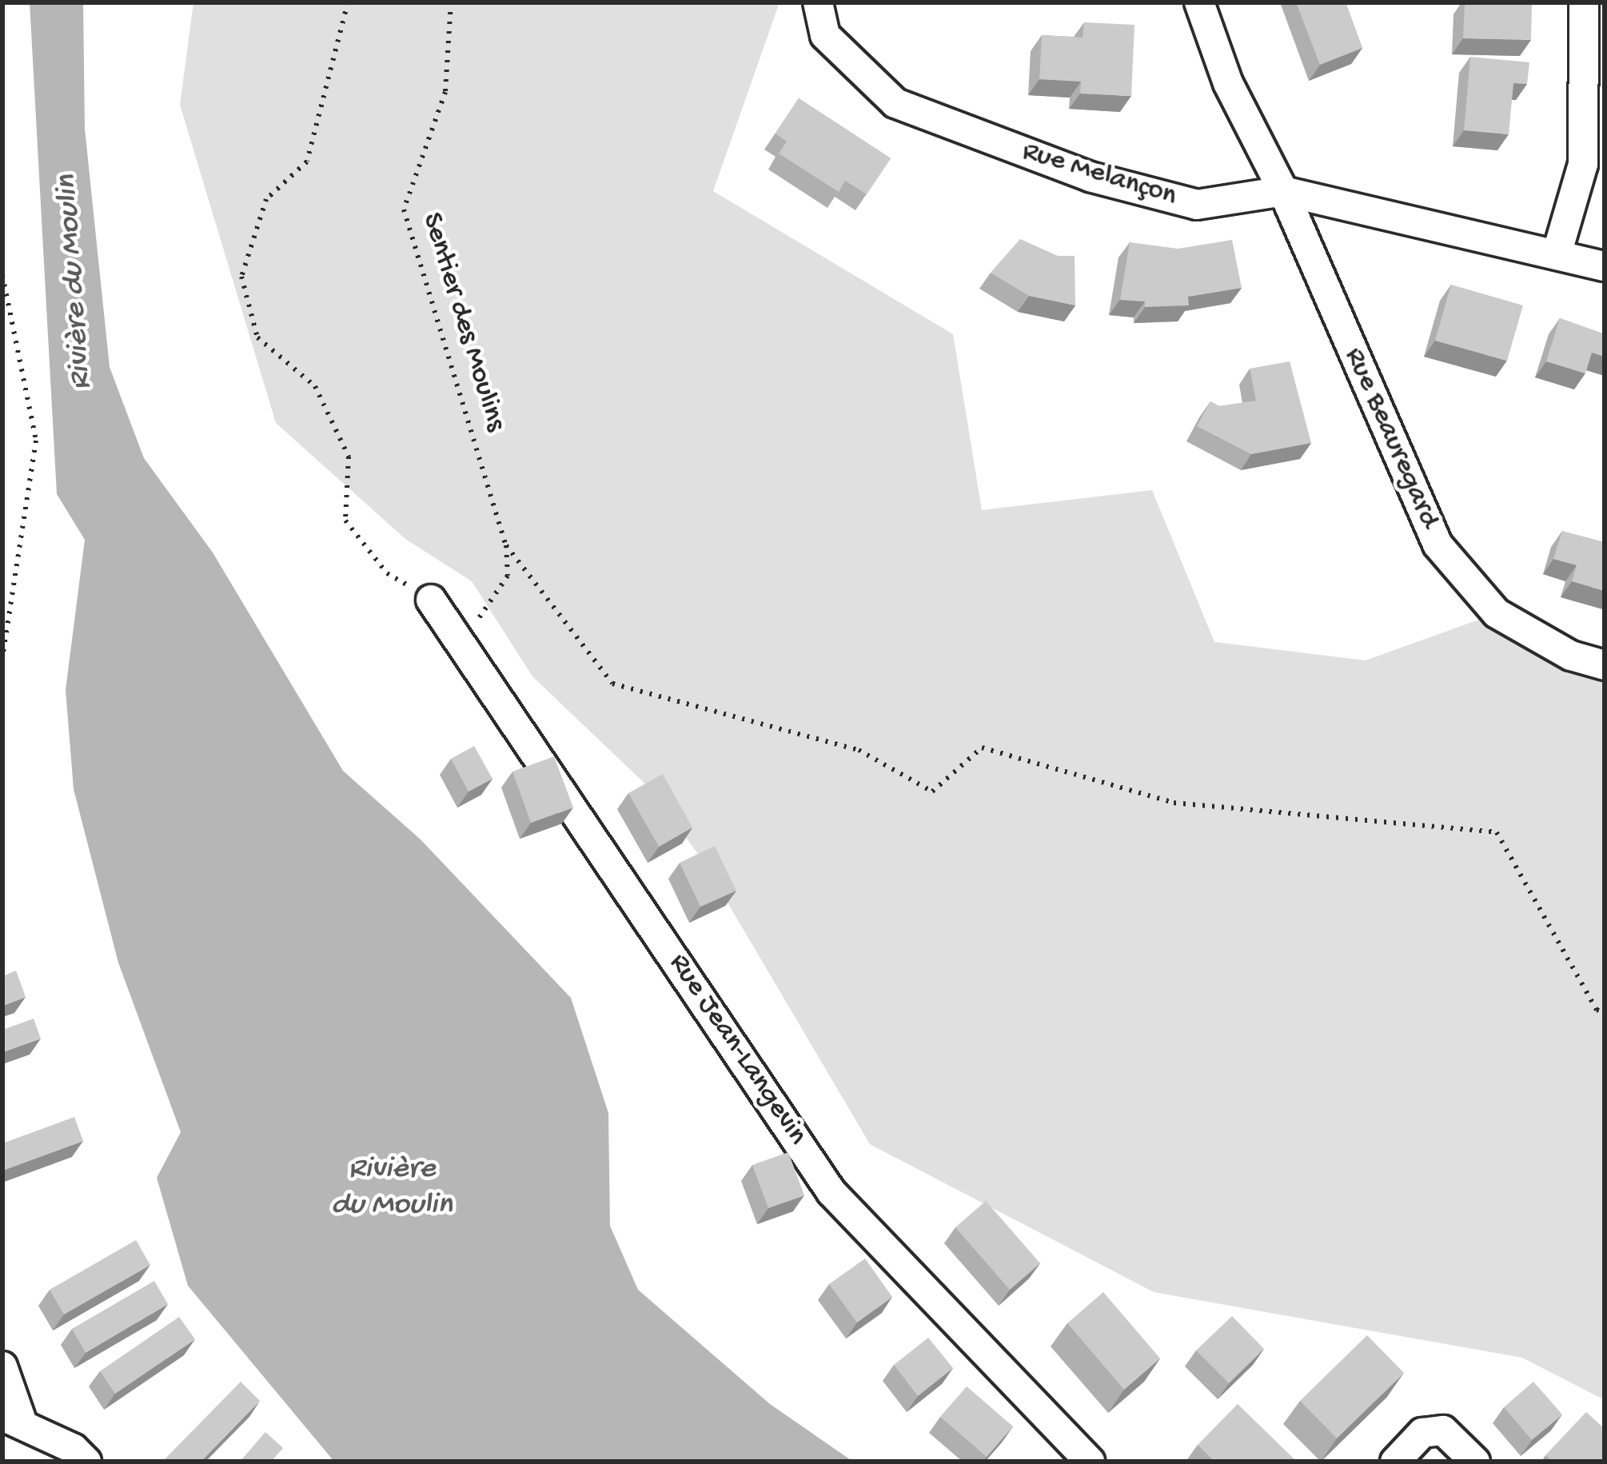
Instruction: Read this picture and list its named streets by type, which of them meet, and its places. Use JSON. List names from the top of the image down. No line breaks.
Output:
{"streets":{"street":["Rue Melançon","Rue Beauregard","Rue Jean-Langevin"],"path":["Sentier des Moulins"]},"crossings":[["Rue Melançon","Rue Beauregard"],["Sentier des Moulins","Rue Jean-Langevin"]],"water":["Rivière du Moulin"]}
